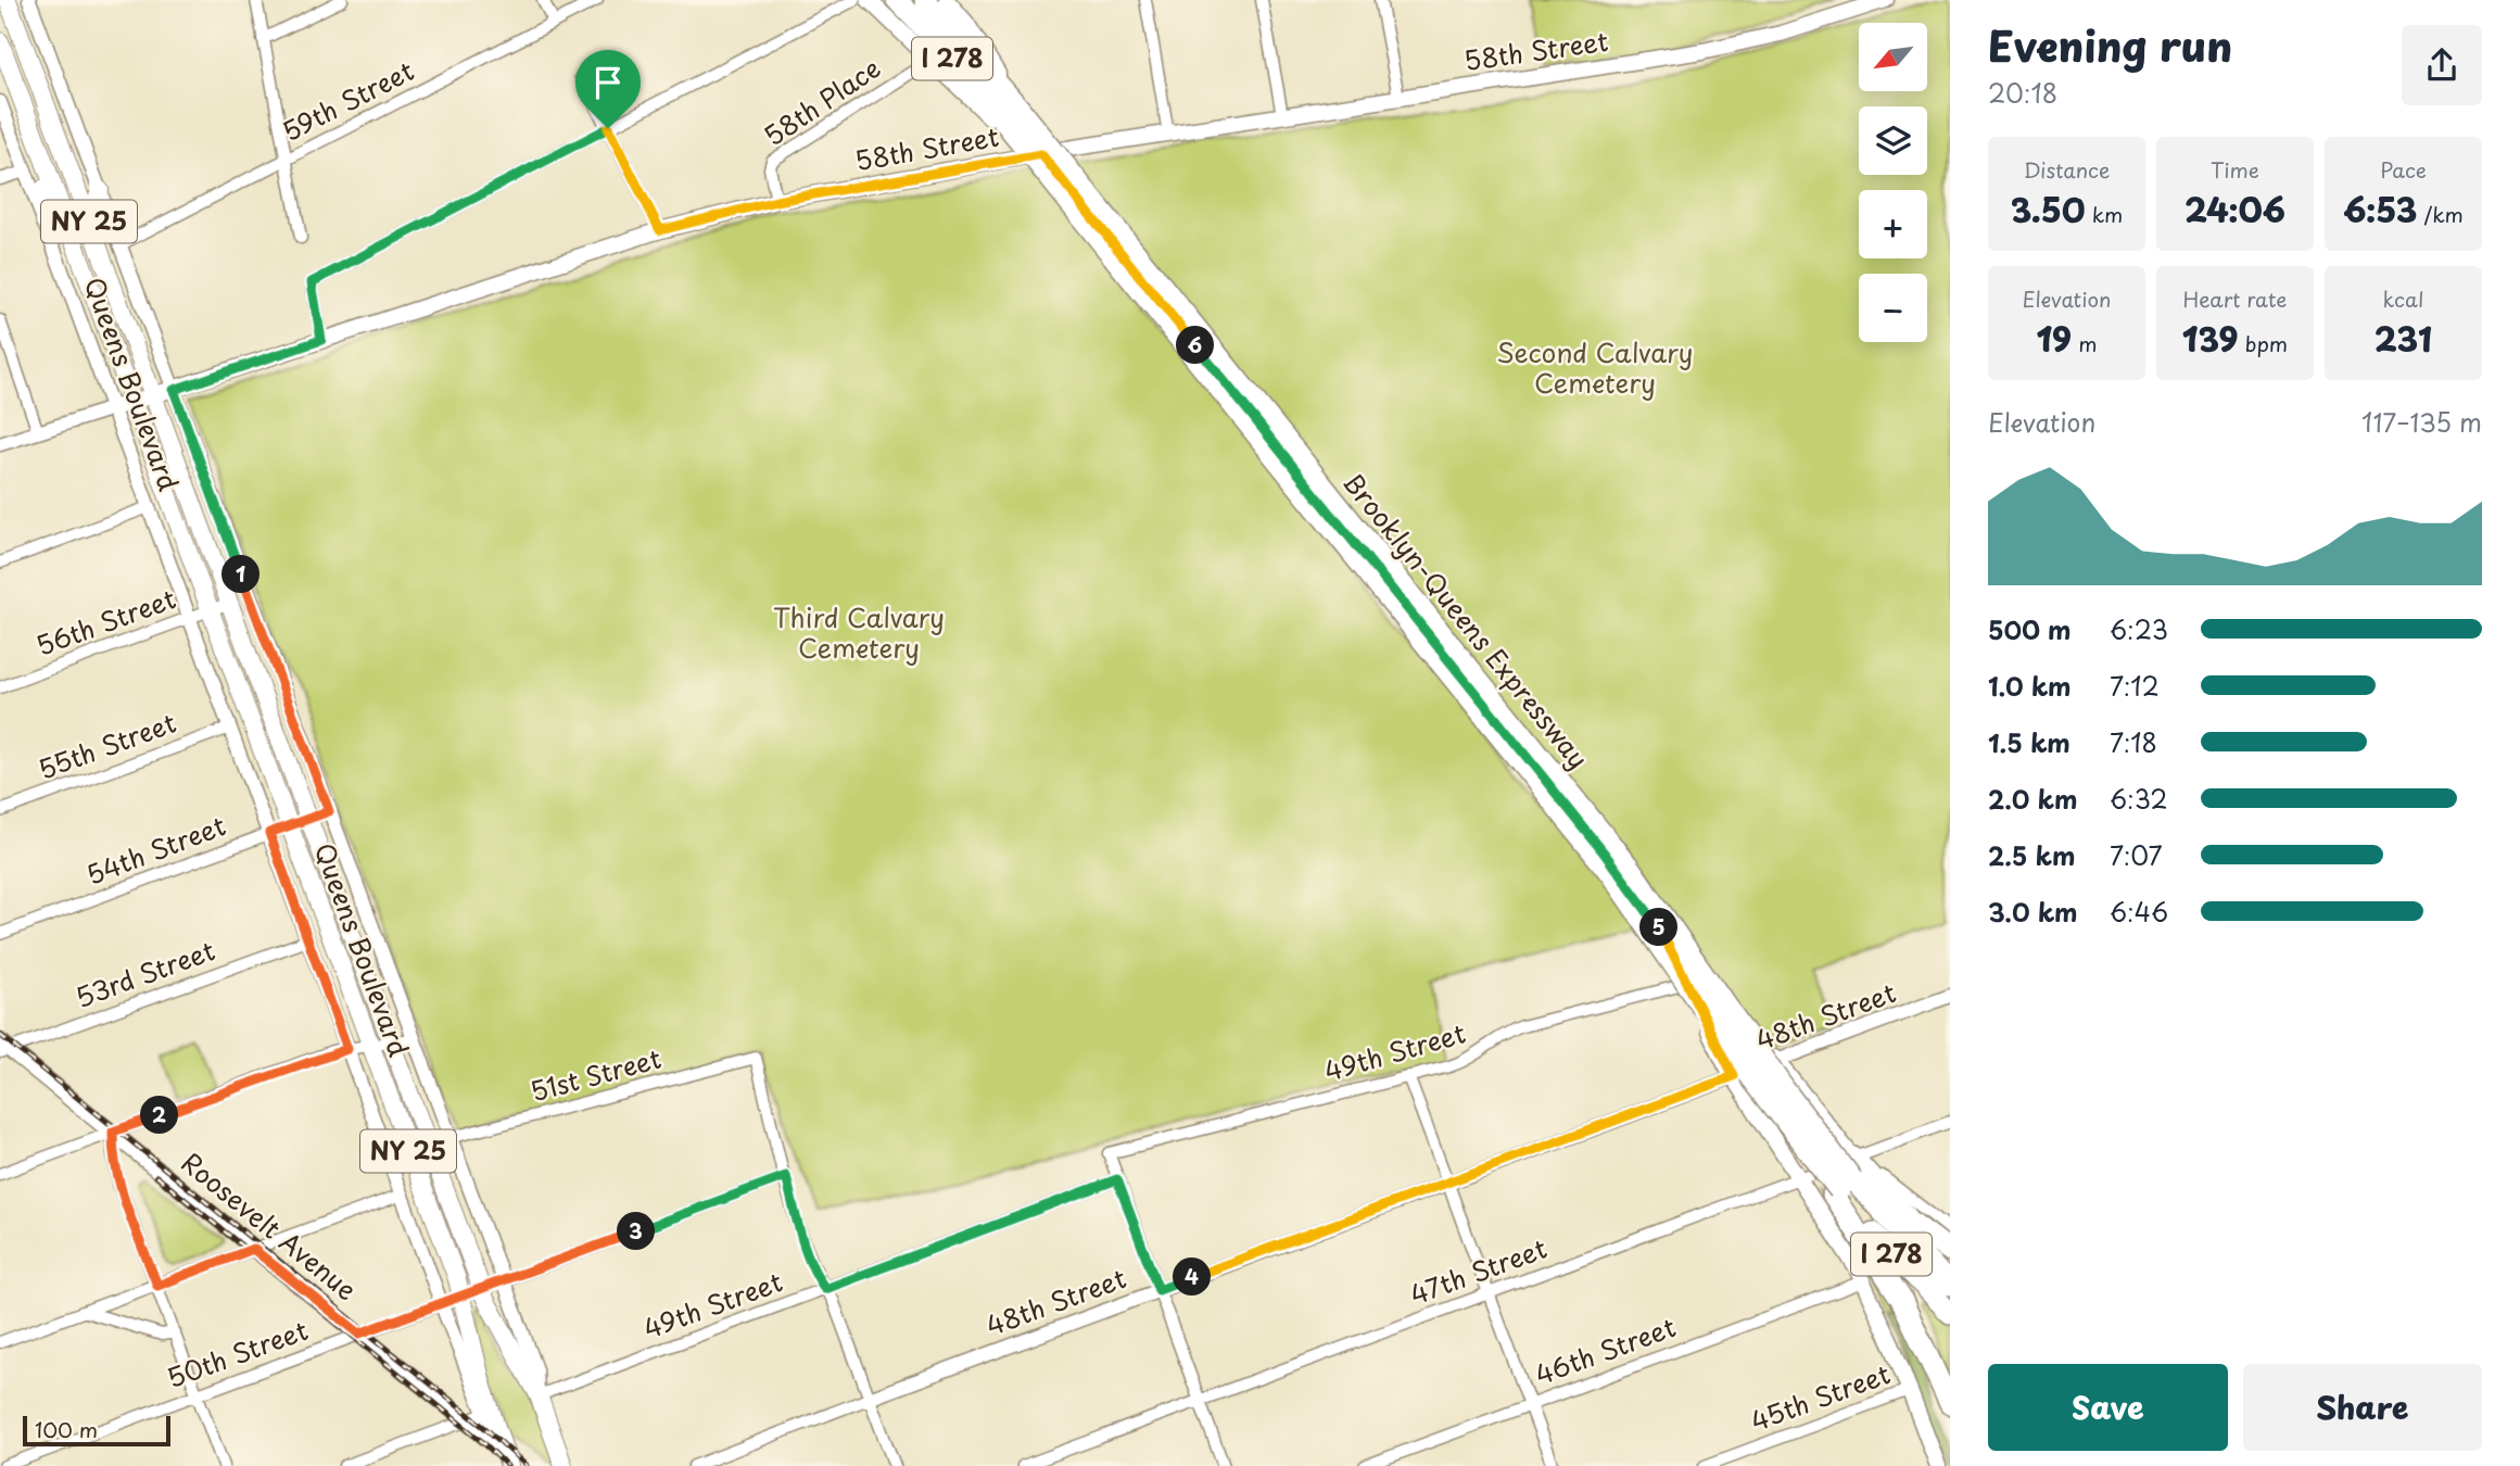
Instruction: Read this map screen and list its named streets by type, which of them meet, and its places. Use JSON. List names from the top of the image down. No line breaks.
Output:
{"streets":{"highway":["I 278","Brooklyn-Queens Expressway"],"main road":["58th Street","NY 25","Queens Boulevard","Roosevelt Avenue"],"street":["59th Street","58th Place","56th Street","55th Street","54th Street","53rd Street","48th Street","49th Street","51st Street","47th Street","46th Street","50th Street","45th Street"]},"crossings":[["58th Street","58th Place"],["58th Street","Queens Boulevard"],["59th Street","Queens Boulevard"],["Queens Boulevard","56th Street"],["Queens Boulevard","55th Street"],["Queens Boulevard","54th Street"],["Queens Boulevard","53rd Street"],["Queens Boulevard","49th Street"],["Queens Boulevard","51st Street"],["Queens Boulevard","Roosevelt Avenue"],["Queens Boulevard","50th Street"],["53rd Street","Roosevelt Avenue"],["51st Street","50th Street"],["Roosevelt Avenue","50th Street"]],"parks":["Second Calvary Cemetery","Third Calvary Cemetery"],"scale_bar":"100 m","north":"bottom left","page":{"heading":["Evening run","20:18"],"map_buttons":["+","−"],"stats":[["Distance","3.50 km"],["Time","24:06"],["Pace","6:53 /km"],["Elevation","19 m"],["Heart rate","139 bpm"],["kcal","231"]],"pins":["6","1","5","2","3","4"],"chart":["Elevation","117–135 m"],"list":[{"name":"500 m","note":"6:23"},{"name":"1.0 km","note":"7:12"},{"name":"1.5 km","note":"7:18"},{"name":"2.0 km","note":"6:32"},{"name":"2.5 km","note":"7:07"},{"name":"3.0 km","note":"6:46"}],"buttons":["Save","Share"],"scale":"100 m"}}
